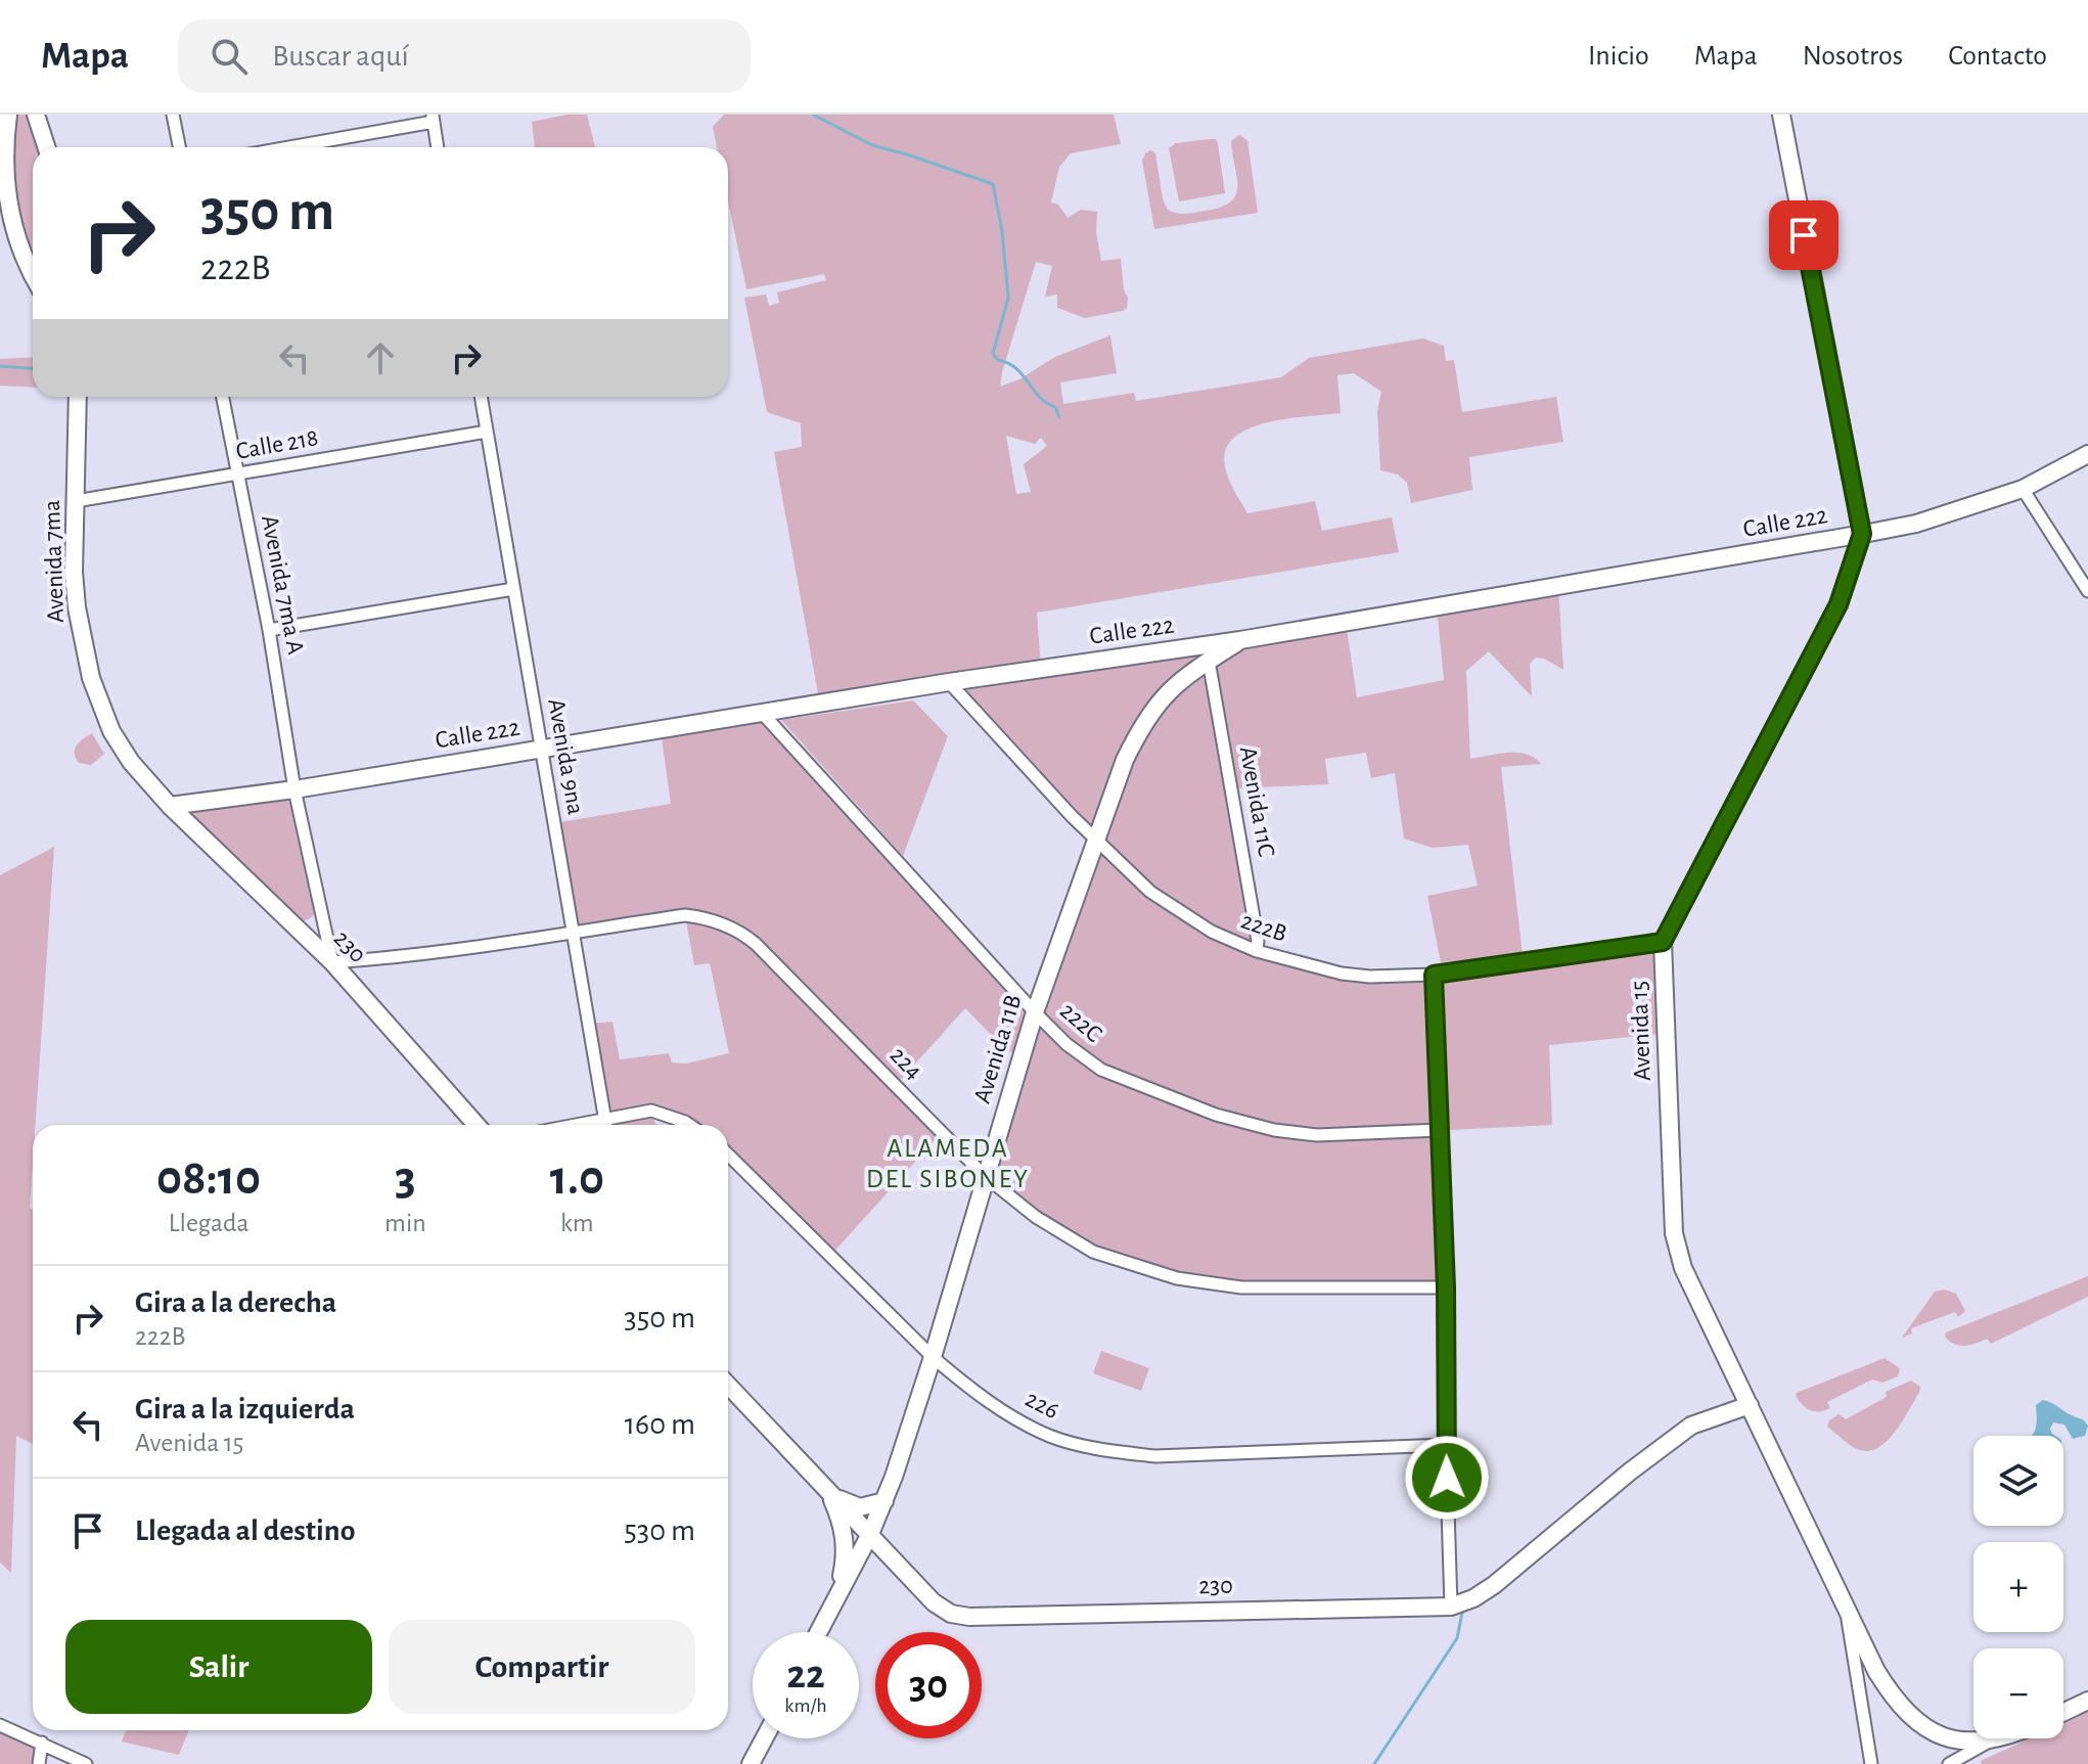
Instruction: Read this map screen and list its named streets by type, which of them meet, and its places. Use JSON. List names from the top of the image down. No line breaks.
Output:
{"streets":{"street":["Calle 218","Calle 222","Avenida 7ma","Avenida 7ma A","Avenida 9na","Avenida 11C","222B","230","222C","Avenida 15","Avenida 11B","224","226"]},"crossings":[["Calle 218","Avenida 7ma"],["Calle 218","Avenida 7ma A"],["Calle 218","Avenida 9na"],["Calle 222","Avenida 7ma"],["Calle 222","Avenida 7ma A"],["Calle 222","Avenida 9na"],["Calle 222","222B"],["Calle 222","230"],["Calle 222","222C"],["Calle 222","Avenida 15"],["Calle 222","Avenida 11B"],["Avenida 7ma","230"],["Avenida 7ma A","230"],["Avenida 7ma A","224"],["Avenida 9na","224"],["Avenida 11C","222B"],["Avenida 11C","Avenida 11B"],["222B","Avenida 15"],["222B","Avenida 11B"],["230","Avenida 15"],["230","Avenida 11B"],["230","224"],["222C","Avenida 11B"],["Avenida 11B","224"],["Avenida 11B","226"]],"districts":["ALAMEDA DEL SIBONEY"],"page":{"header":"Mapa","search":"Buscar aquí","nav":["Inicio","Mapa","Nosotros","Contacto"],"turn":["350 m","222B"],"eta":["08:10","Llegada","3","min","1.0","km"],"list":[{"name":"Gira a la derecha","note":"222B","value":"350 m"},{"name":"Gira a la izquierda","note":"Avenida 15","value":"160 m"},{"name":"Llegada al destino","value":"530 m"}],"map_buttons":["+","−"],"buttons":["Salir","Compartir"],"speed":"22 km/h","limit":"30"}}
